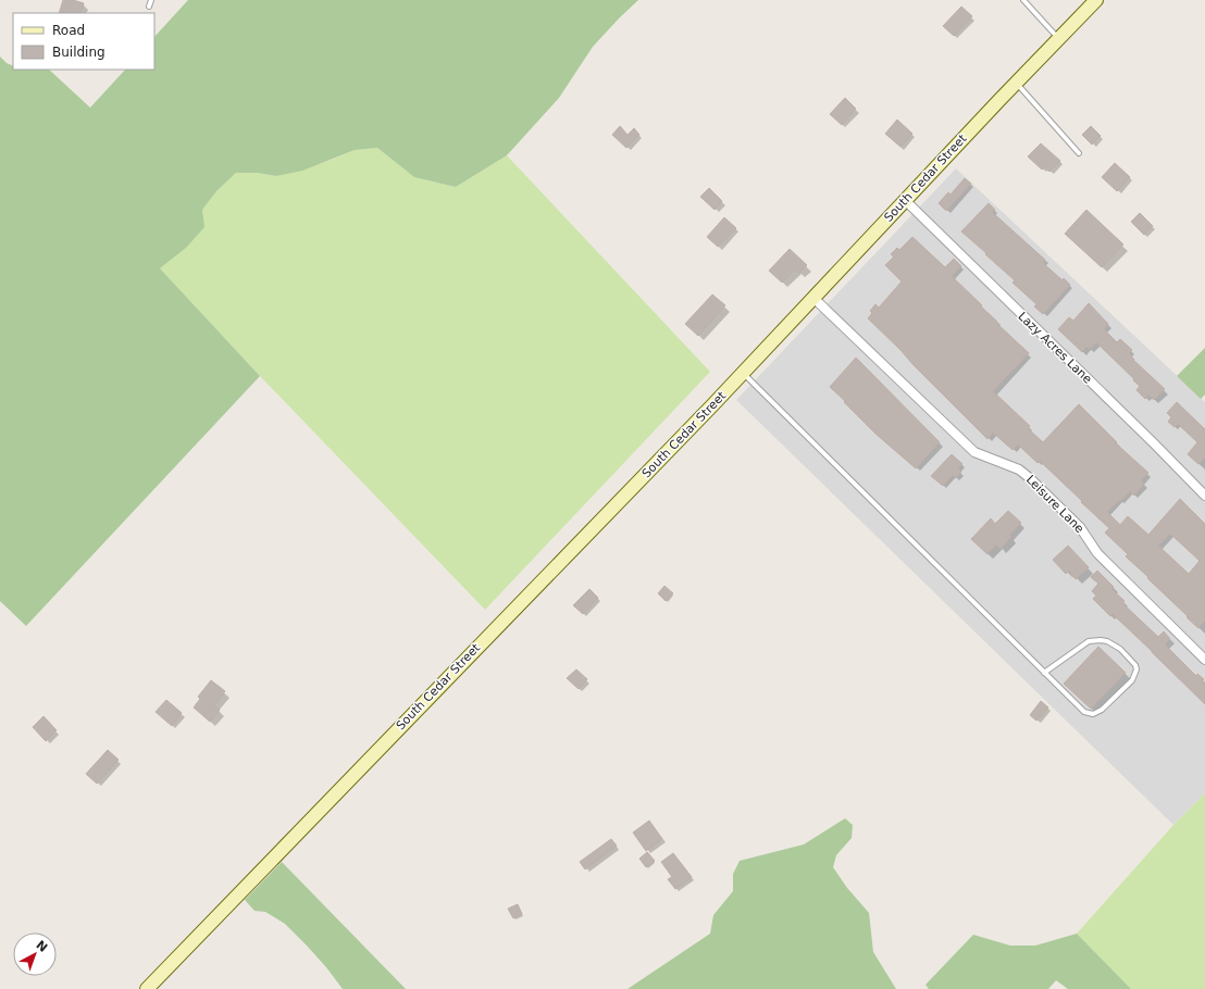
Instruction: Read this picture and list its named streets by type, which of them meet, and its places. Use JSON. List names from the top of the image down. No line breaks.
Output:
{"streets":{"main road":["South Cedar Street"],"street":["Lazy Acres Lane","Leisure Lane"]},"crossings":[["South Cedar Street","Lazy Acres Lane"],["South Cedar Street","Leisure Lane"]],"legend":["Road","Building"],"north":"top right"}
